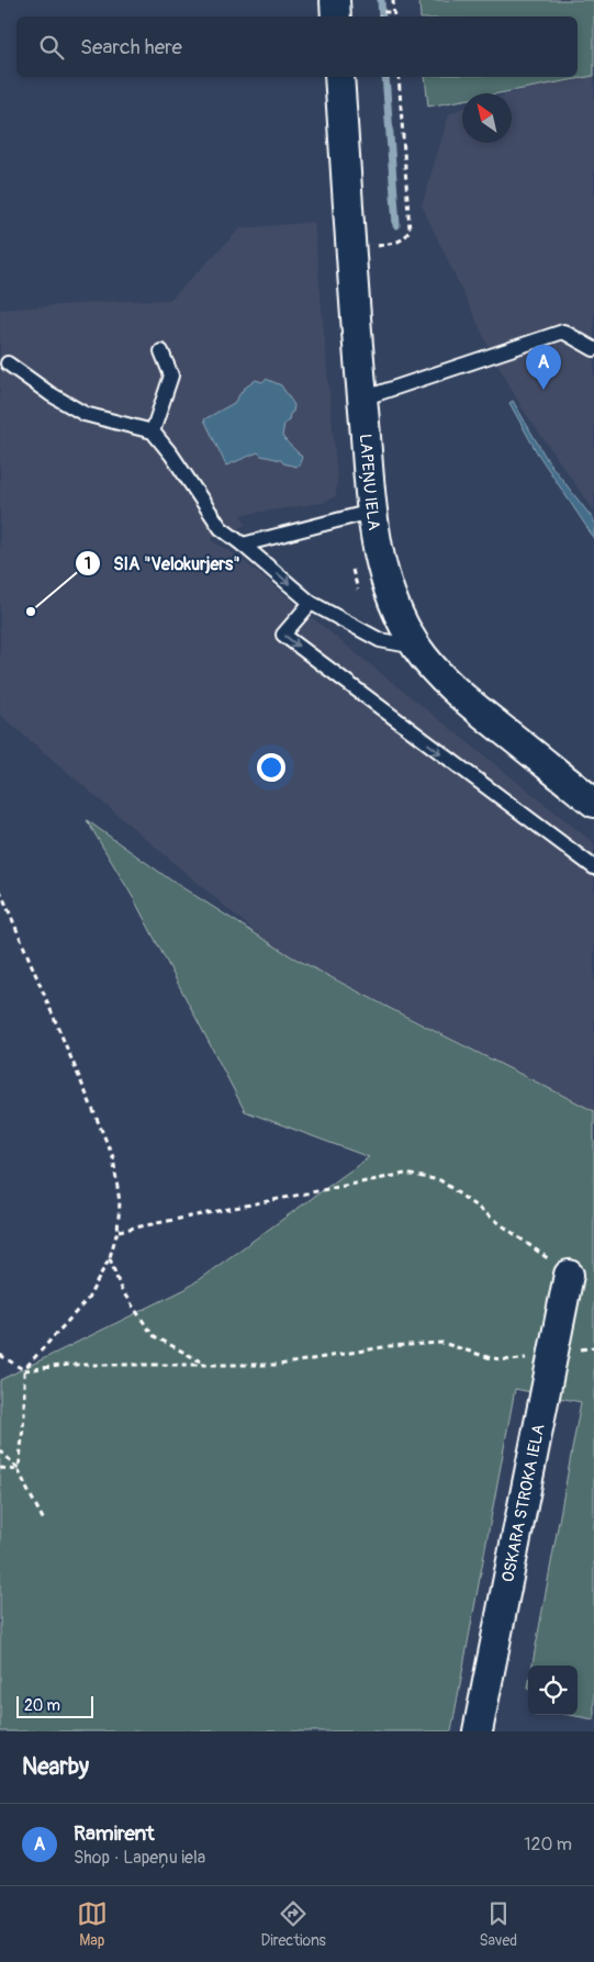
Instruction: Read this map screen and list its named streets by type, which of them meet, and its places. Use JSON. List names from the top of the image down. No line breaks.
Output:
{"streets":{"street":["LAPEŅU IELA","OSKARA STROKA IELA"]},"places":["SIA \"Velokurjers\""],"scale_bar":"20 m","north":"top left","page":{"search":"Search here","pins":"A","scale":"20 m","heading":"Nearby","list":[{"mark":"A","name":"Ramirent","note":"Shop · Lapeņu iela","value":"120 m"}],"nav":["Map","Directions","Saved"]}}
